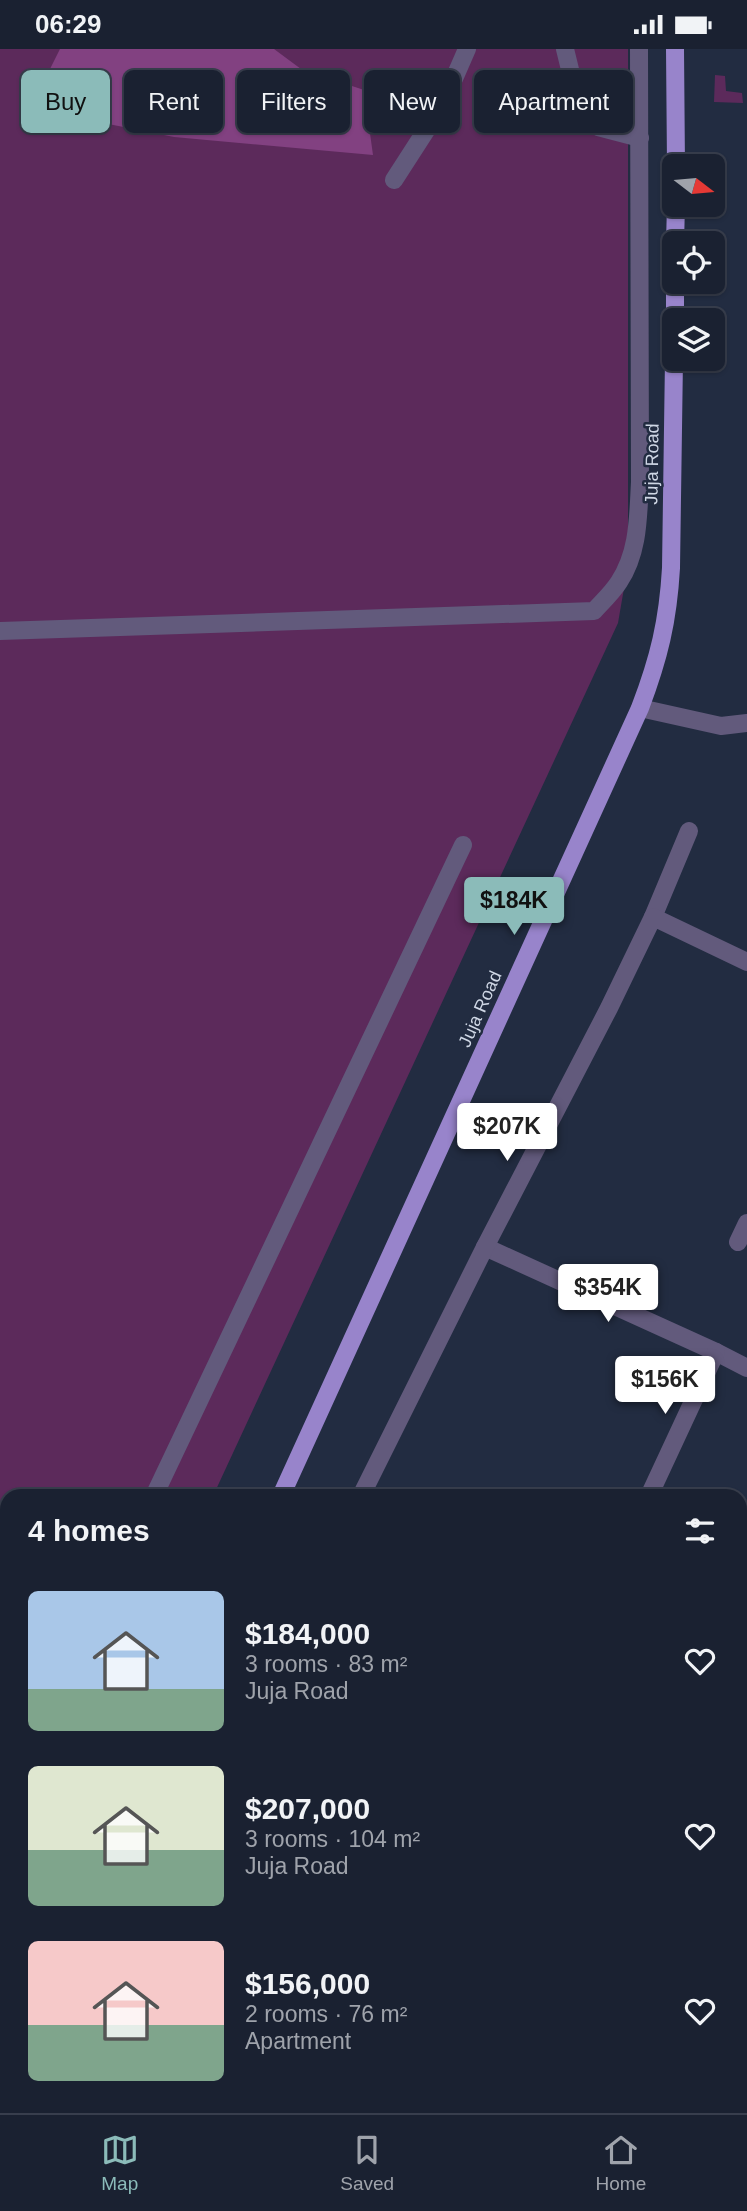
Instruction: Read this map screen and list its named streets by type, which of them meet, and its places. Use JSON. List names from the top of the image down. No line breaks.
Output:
{"streets":{"main road":["Juja Road"]},"north":"right","page":{"status":"06:29","chip":["Buy","Rent","Filters","New","Apartment"],"price":["$184K","$207K","$354K","$156K"],"heading":"4 homes","list":[{"name":"$184,000","note":"3 rooms · 83 m² · Juja Road"},{"name":"$207,000","note":"3 rooms · 104 m² · Juja Road"},{"name":"$156,000","note":"2 rooms · 76 m² · Apartment"}],"tabs":["Map","Saved","Home"]}}
